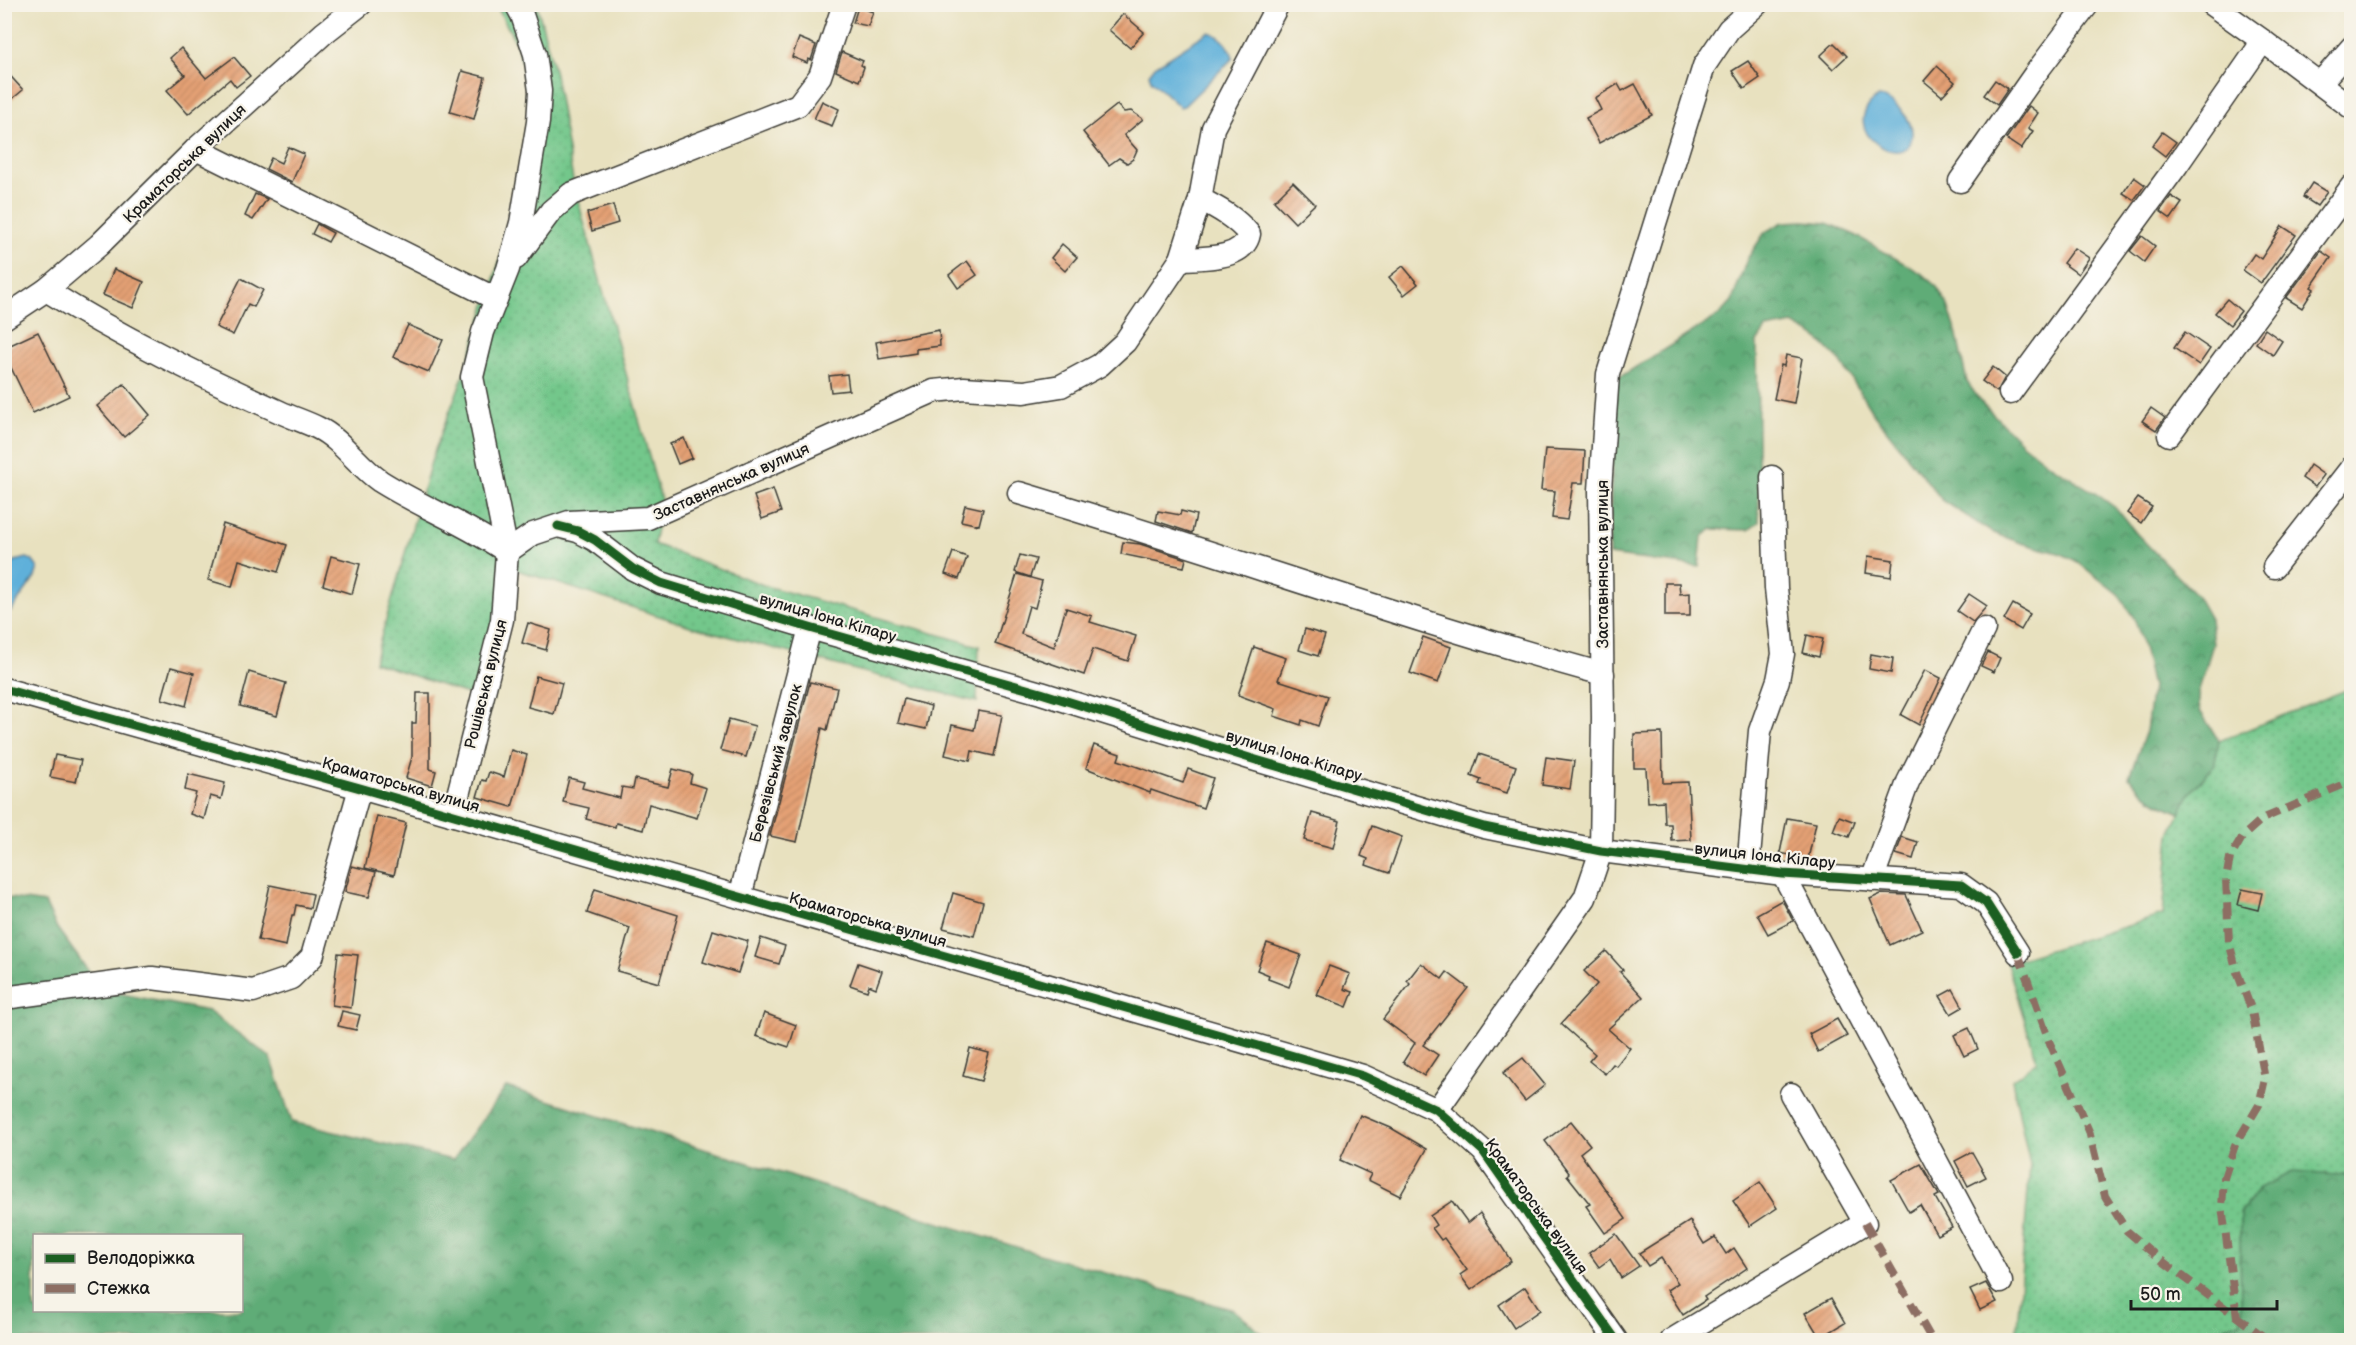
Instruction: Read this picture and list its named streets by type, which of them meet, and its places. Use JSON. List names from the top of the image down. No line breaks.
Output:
{"streets":{"street":["Краматорська вулиця","Заставнянська вулиця","вулиця Іона Кілару","Рошівська вулиця","Березівський завулок"]},"crossings":[["Краматорська вулиця","Заставнянська вулиця"],["Краматорська вулиця","Рошівська вулиця"],["Краматорська вулиця","Березівський завулок"],["Заставнянська вулиця","вулиця Іона Кілару"],["Заставнянська вулиця","Рошівська вулиця"],["вулиця Іона Кілару","Березівський завулок"]],"legend":["Велодоріжка","Стежка"],"scale_bar":"50 m"}
